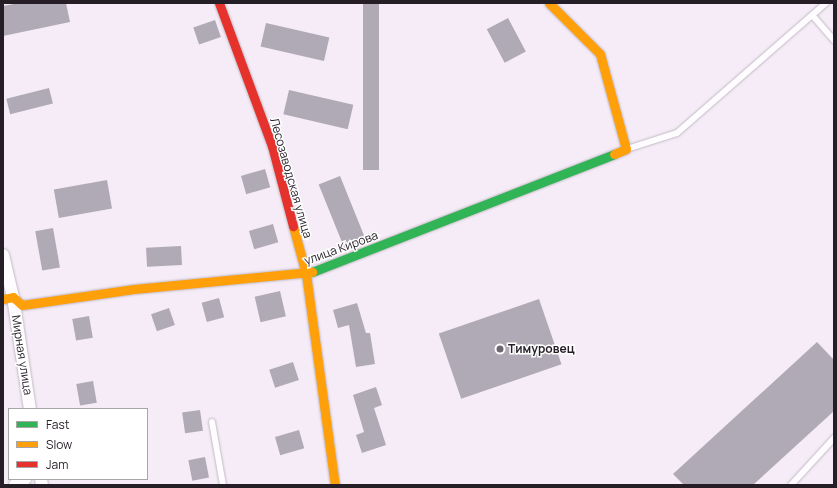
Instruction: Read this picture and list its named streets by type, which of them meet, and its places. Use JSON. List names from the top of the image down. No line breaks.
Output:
{"streets":{"street":["Лесозаводская улица","улица Кирова","Мирная улица"]},"crossings":[["Лесозаводская улица","улица Кирова"],["улица Кирова","Мирная улица"]],"places":["Тимуровец"],"legend":["Fast","Slow","Jam"]}
